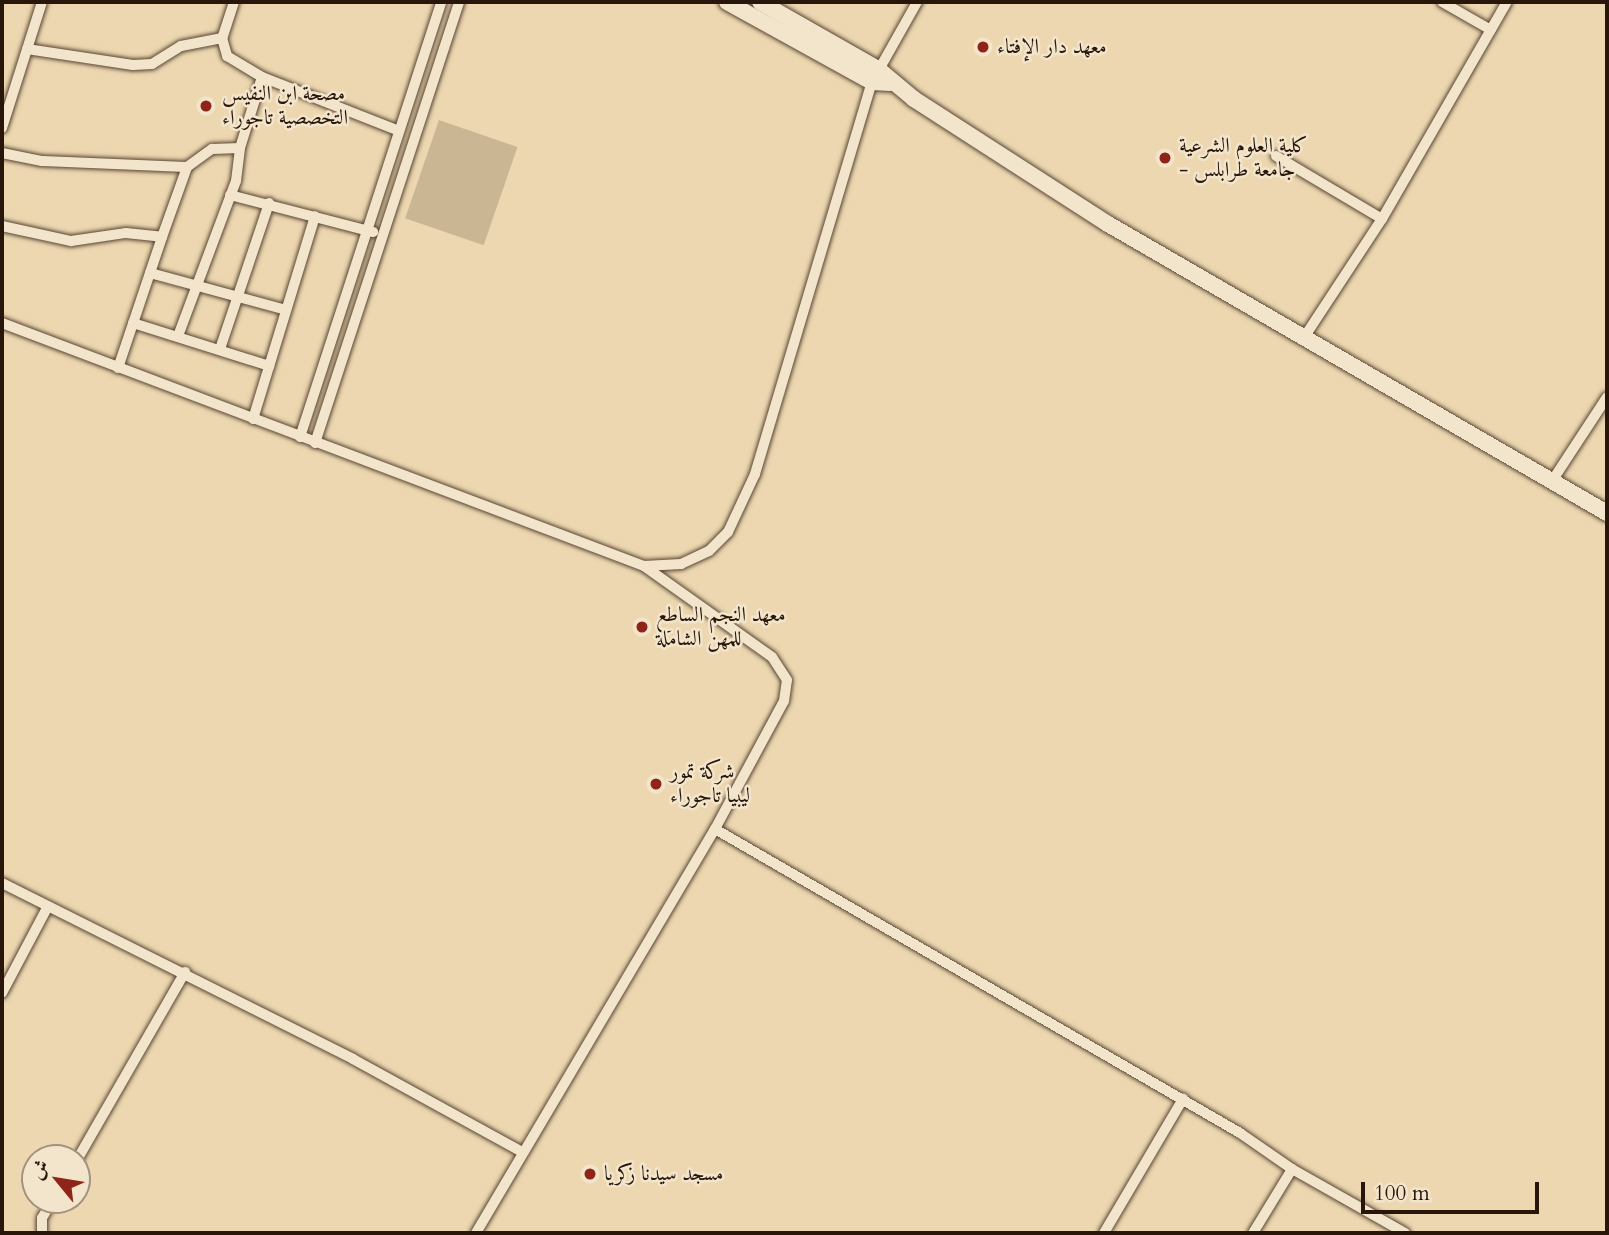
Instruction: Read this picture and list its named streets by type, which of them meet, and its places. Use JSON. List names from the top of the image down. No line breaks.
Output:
{"places":["معهد دار الإفتاء","مصحة ابن النفيس التخصصية تاجوراء","كلية العلوم الشرعية - جامعة طرابلس","معهد النجم الساطع للمهن الشاملة","شركة تمور ليبيا تاجوراء","مسجد سيدنا زكريا"],"scale_bar":"100 m","north":"top left"}
